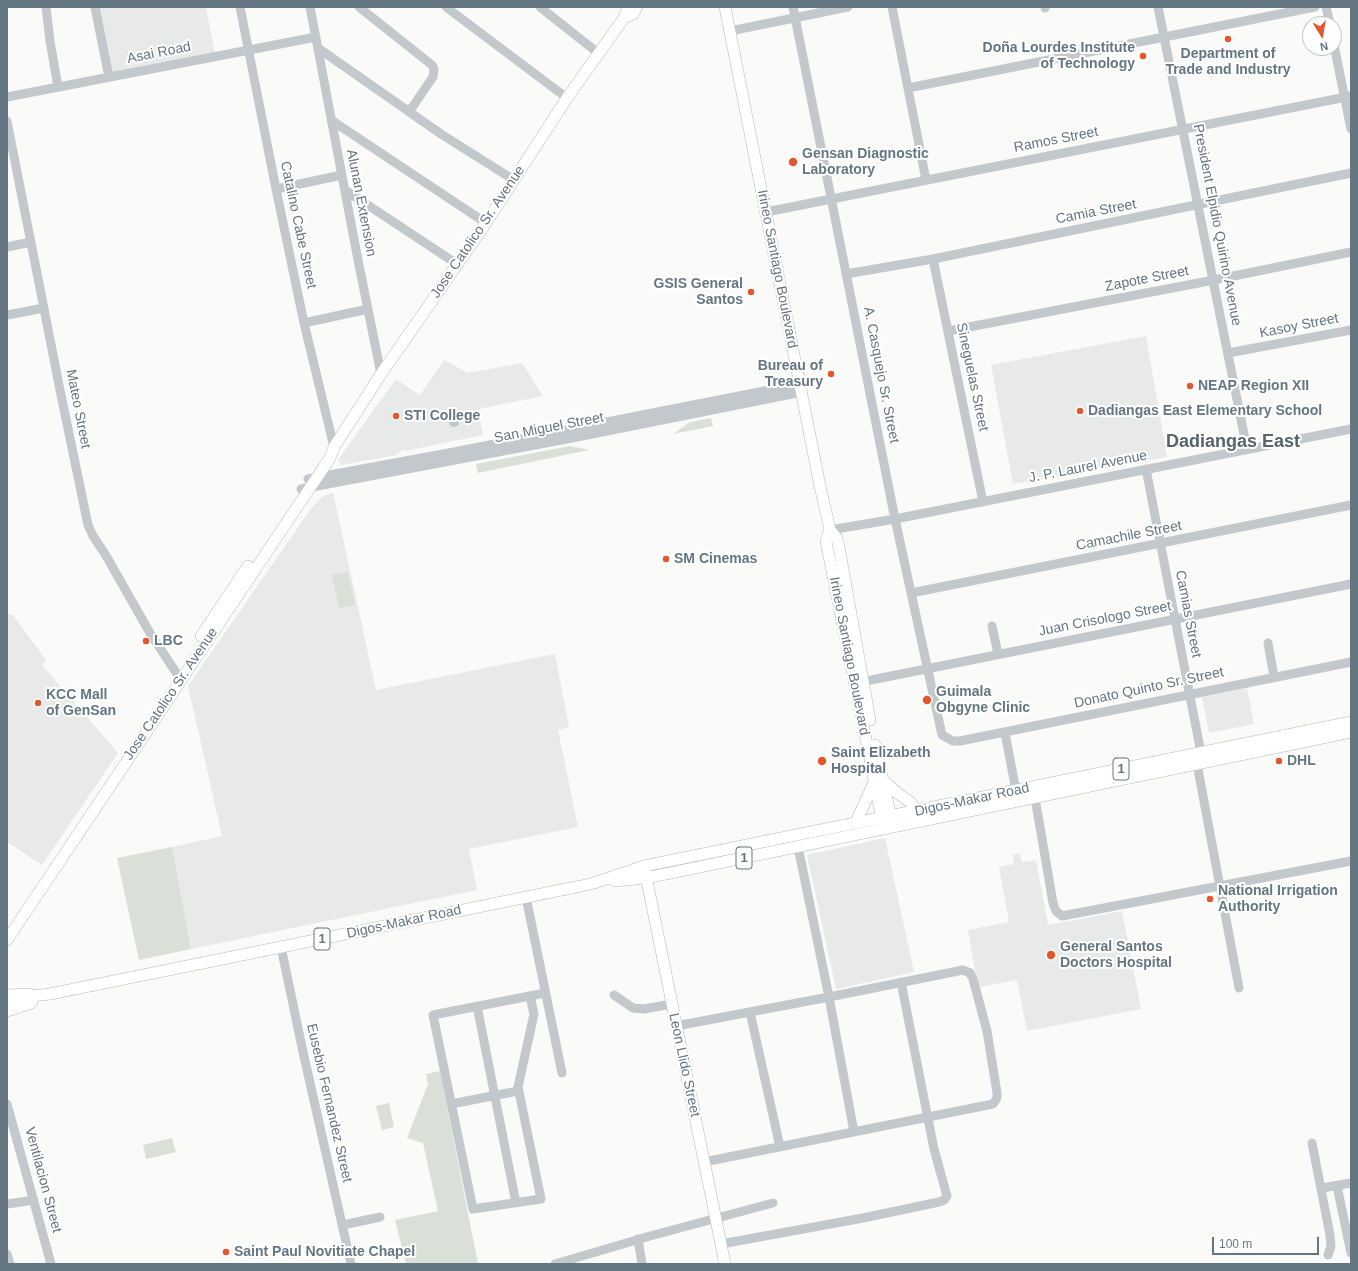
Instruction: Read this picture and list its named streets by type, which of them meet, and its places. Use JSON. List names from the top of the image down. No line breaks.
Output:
{"streets":{"main road":["Jose Catolico Sr. Avenue","Irineo Santiago Boulevard","1","Digos-Makar Road","Leon Llido Street"],"street":["Asai Road","Ramos Street","Alunan Extension","Camia Street","Catalino Cabe Street","President Elpidio Quirino Avenue","Zapote Street","Kasoy Street","A. Casquejo Sr. Street","Sineguelas Street","Mateo Street","San Miguel Street","J. P. Laurel Avenue","Camachile Street","Camias Street","Juan Crisologo Street","Donato Quinto Sr. Street","Eusebio Fernandez Street","Ventilacion Street"]},"crossings":[["Asai Road","Alunan Extension"],["Asai Road","Catalino Cabe Street"],["Ramos Street","President Elpidio Quirino Avenue"],["Ramos Street","Irineo Santiago Boulevard"],["Ramos Street","A. Casquejo Sr. Street"],["Alunan Extension","Jose Catolico Sr. Avenue"],["Camia Street","President Elpidio Quirino Avenue"],["Camia Street","A. Casquejo Sr. Street"],["Camia Street","Sineguelas Street"],["Catalino Cabe Street","Jose Catolico Sr. Avenue"],["President Elpidio Quirino Avenue","Zapote Street"],["President Elpidio Quirino Avenue","Kasoy Street"],["President Elpidio Quirino Avenue","J. P. Laurel Avenue"],["Jose Catolico Sr. Avenue","Mateo Street"],["Jose Catolico Sr. Avenue","San Miguel Street"],["Irineo Santiago Boulevard","San Miguel Street"],["Irineo Santiago Boulevard","J. P. Laurel Avenue"],["Irineo Santiago Boulevard","Juan Crisologo Street"],["Irineo Santiago Boulevard","Digos-Makar Road"],["Zapote Street","Sineguelas Street"],["A. Casquejo Sr. Street","J. P. Laurel Avenue"],["A. Casquejo Sr. Street","Camachile Street"],["A. Casquejo Sr. Street","Juan Crisologo Street"],["A. Casquejo Sr. Street","Donato Quinto Sr. Street"],["Sineguelas Street","J. P. Laurel Avenue"],["J. P. Laurel Avenue","Camias Street"],["Camachile Street","Camias Street"],["Camias Street","Juan Crisologo Street"],["Camias Street","Donato Quinto Sr. Street"],["Camias Street","Digos-Makar Road"],["Digos-Makar Road","Leon Llido Street"],["Digos-Makar Road","Eusebio Fernandez Street"]],"districts":["Dadiangas East"],"places":["Department of Trade and Industry","Doña Lourdes Institute of Technology","Gensan Diagnostic Laboratory","GSIS General Santos","Bureau of Treasury","NEAP Region XII","Dadiangas East Elementary School","STI College","SM Cinemas","LBC","Guimala Obgyne Clinic","KCC Mall of GenSan","Saint Elizabeth Hospital","DHL","National Irrigation Authority","General Santos Doctors Hospital","Saint Paul Novitiate Chapel"],"scale_bar":"100 m","north":"bottom"}
